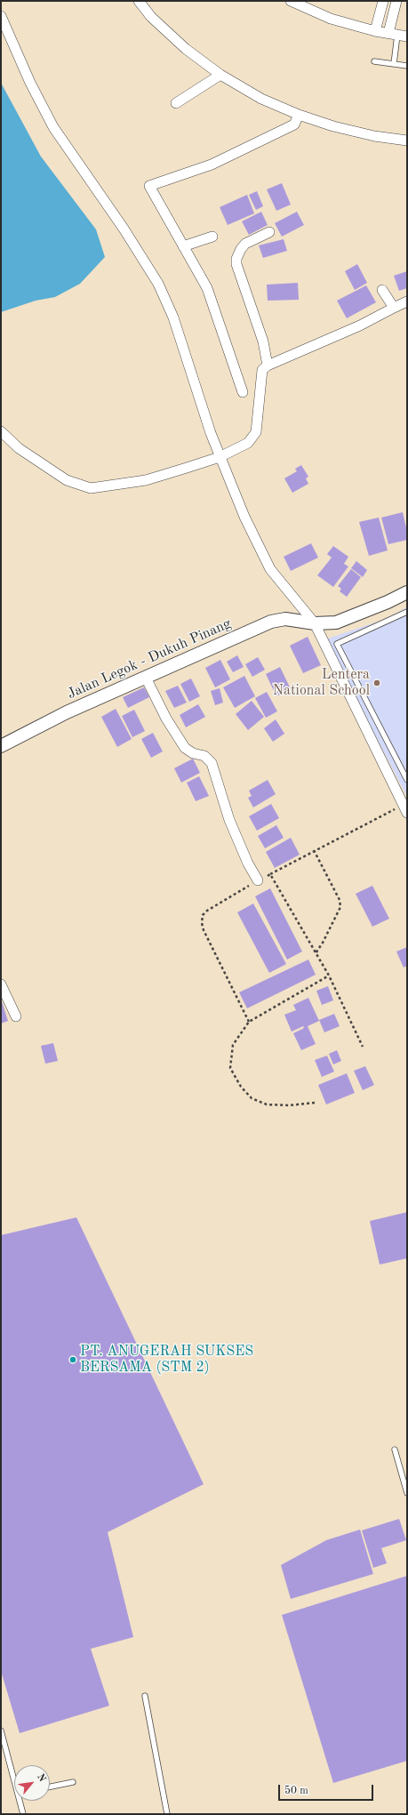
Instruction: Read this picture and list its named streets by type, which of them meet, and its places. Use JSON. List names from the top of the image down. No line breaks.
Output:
{"streets":{"street":["Jalan Legok - Dukuh Pinang"]},"places":["Lentera National School","PT. ANUGERAH SUKSES BERSAMA (STM 2)"],"scale_bar":"50 m","north":"top right"}
